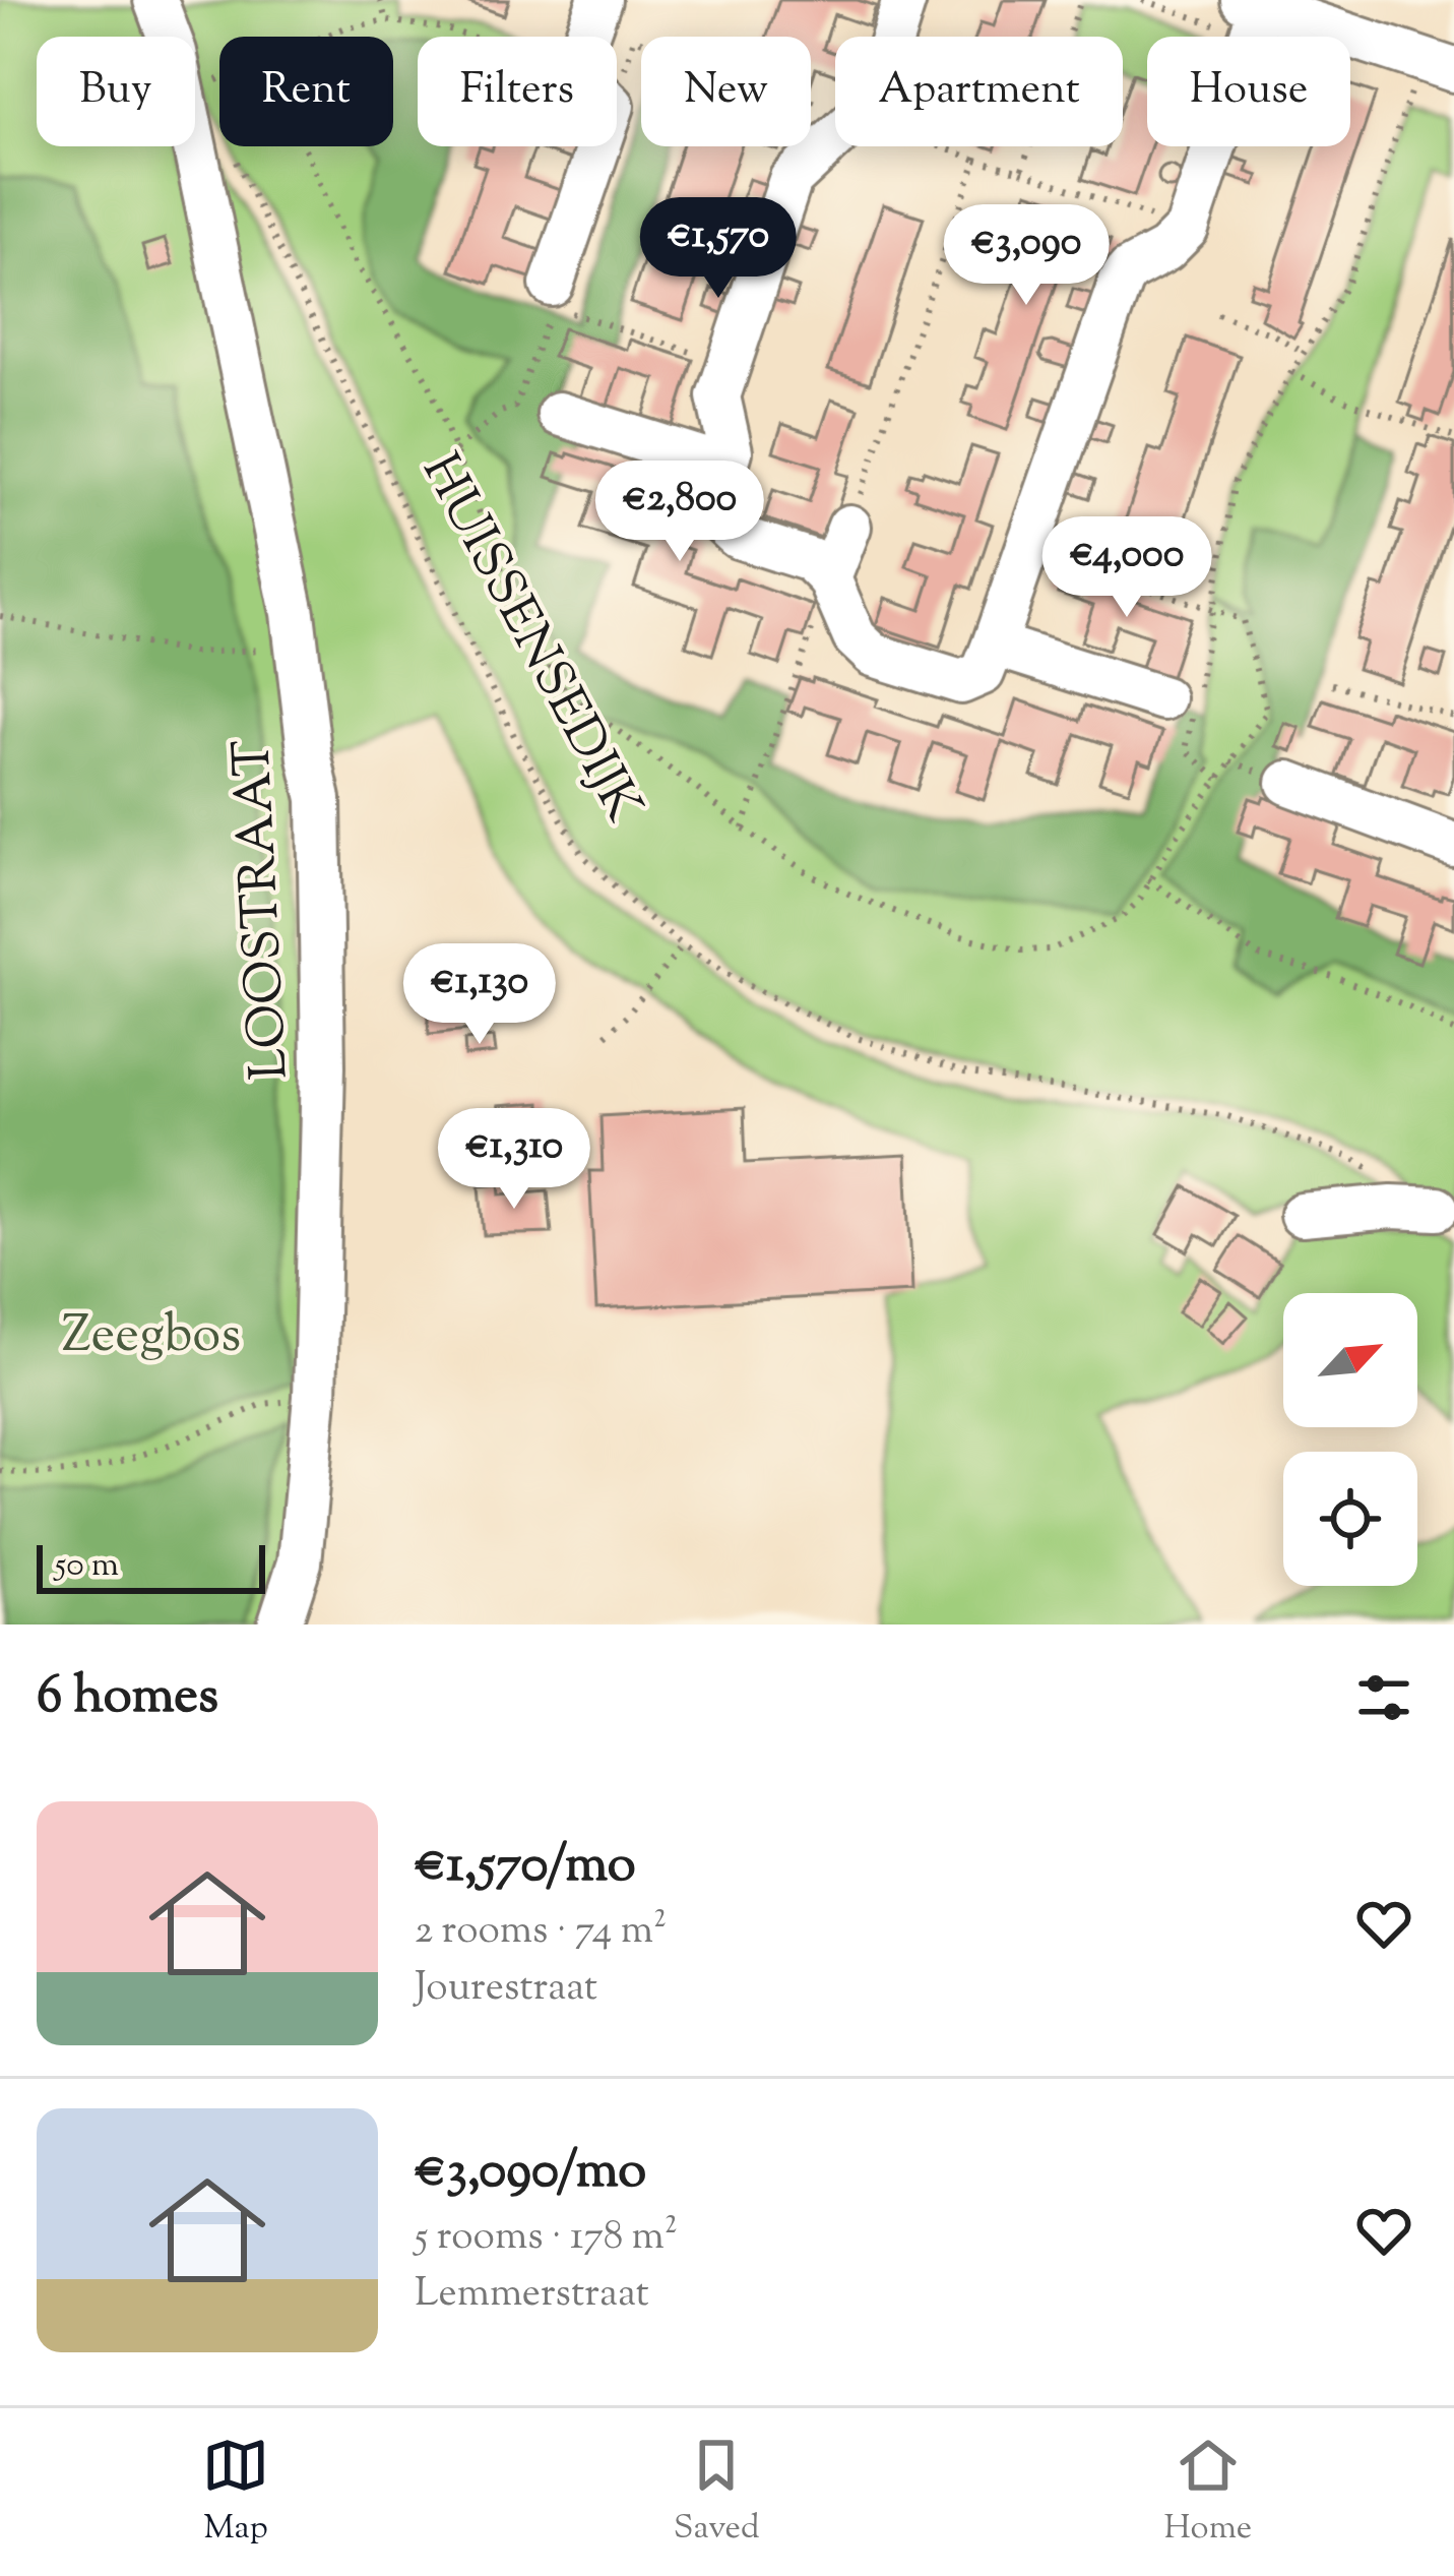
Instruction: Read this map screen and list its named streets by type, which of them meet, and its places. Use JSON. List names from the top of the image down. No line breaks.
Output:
{"streets":{"street":["LOOSTRAAT"],"path":["HUISSENSEDIJK"]},"parks":["Zeegbos"],"scale_bar":"50 m","north":"top right","page":{"chip":["Buy","Rent","Filters","New","Apartment","House"],"price":["€1,570","€3,090","€2,800","€4,000","€1,130","€1,310"],"scale":"50 m","heading":"6 homes","list":[{"name":"€1,570/mo","note":"2 rooms · 74 m² · Jourestraat"},{"name":"€3,090/mo","note":"5 rooms · 178 m² · Lemmerstraat"}],"tabs":["Map","Saved","Home"]}}
